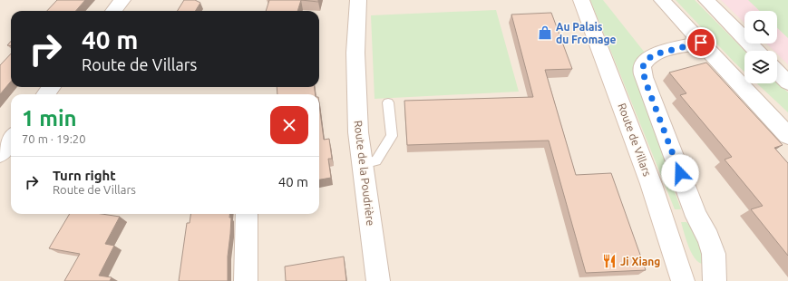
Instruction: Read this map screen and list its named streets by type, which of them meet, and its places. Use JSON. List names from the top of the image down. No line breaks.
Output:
{"streets":{"street":["Route de Villars","Route de la Poudrière"]},"places":{"shop":["Au Palais du Fromage"],"restaurant":["Ji Xiang"]},"page":{"turn":["40 m","Route de Villars"],"heading":["1 min","70 m · 19:20"],"list":[{"name":"Turn right","note":"Route de Villars","value":"40 m"}]}}
